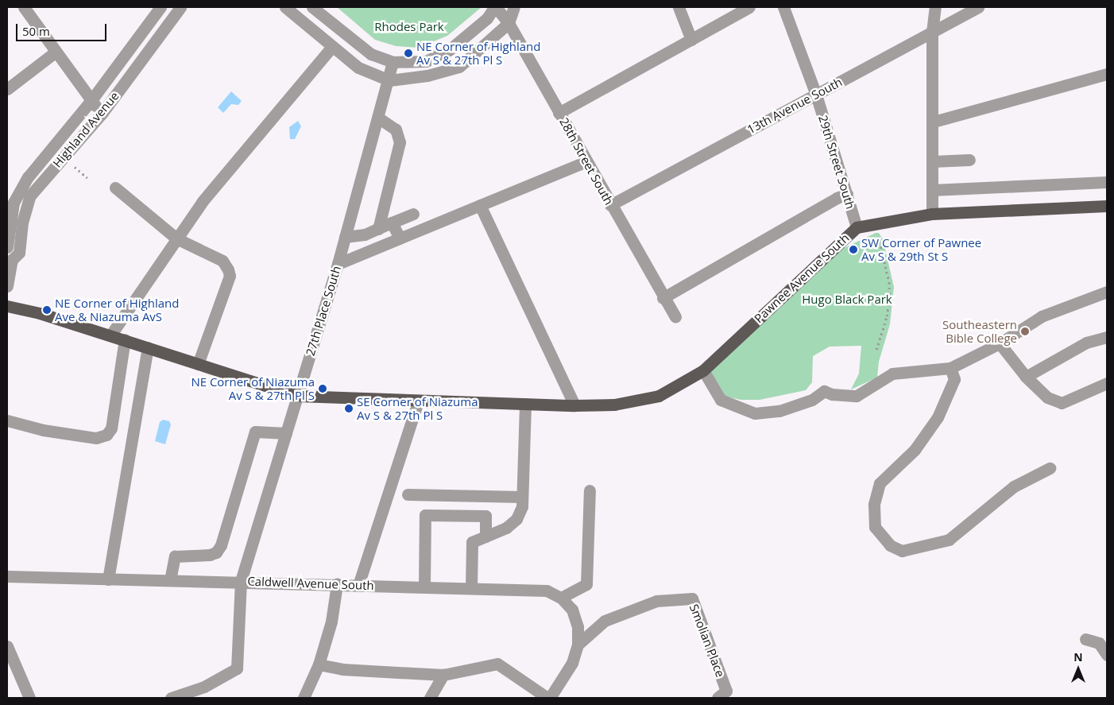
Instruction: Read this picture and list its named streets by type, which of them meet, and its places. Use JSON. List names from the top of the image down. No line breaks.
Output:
{"streets":{"main road":["Pawnee Avenue South"],"street":["13th Avenue South","Highland Avenue","28th Street South","29th Street South","27th Place South","Caldwell Avenue South","Smolian Place"]},"crossings":[["13th Avenue South","28th Street South"],["13th Avenue South","29th Street South"],["29th Street South","Pawnee Avenue South"],["Pawnee Avenue South","27th Place South"],["27th Place South","Caldwell Avenue South"]],"parks":["Rhodes Park","Hugo Black Park"],"places":["NE Corner of Highland Av S & 27th Pl S","SW Corner of Pawnee Av S & 29th St S","NE Corner of Highland Ave & Niazuma AvS","Southeastern Bible College","NE Corner of Niazuma Av S & 27th Pl S","SE Corner of Niazuma Av S & 27th Pl S"],"scale_bar":"50 m","north":"top"}
